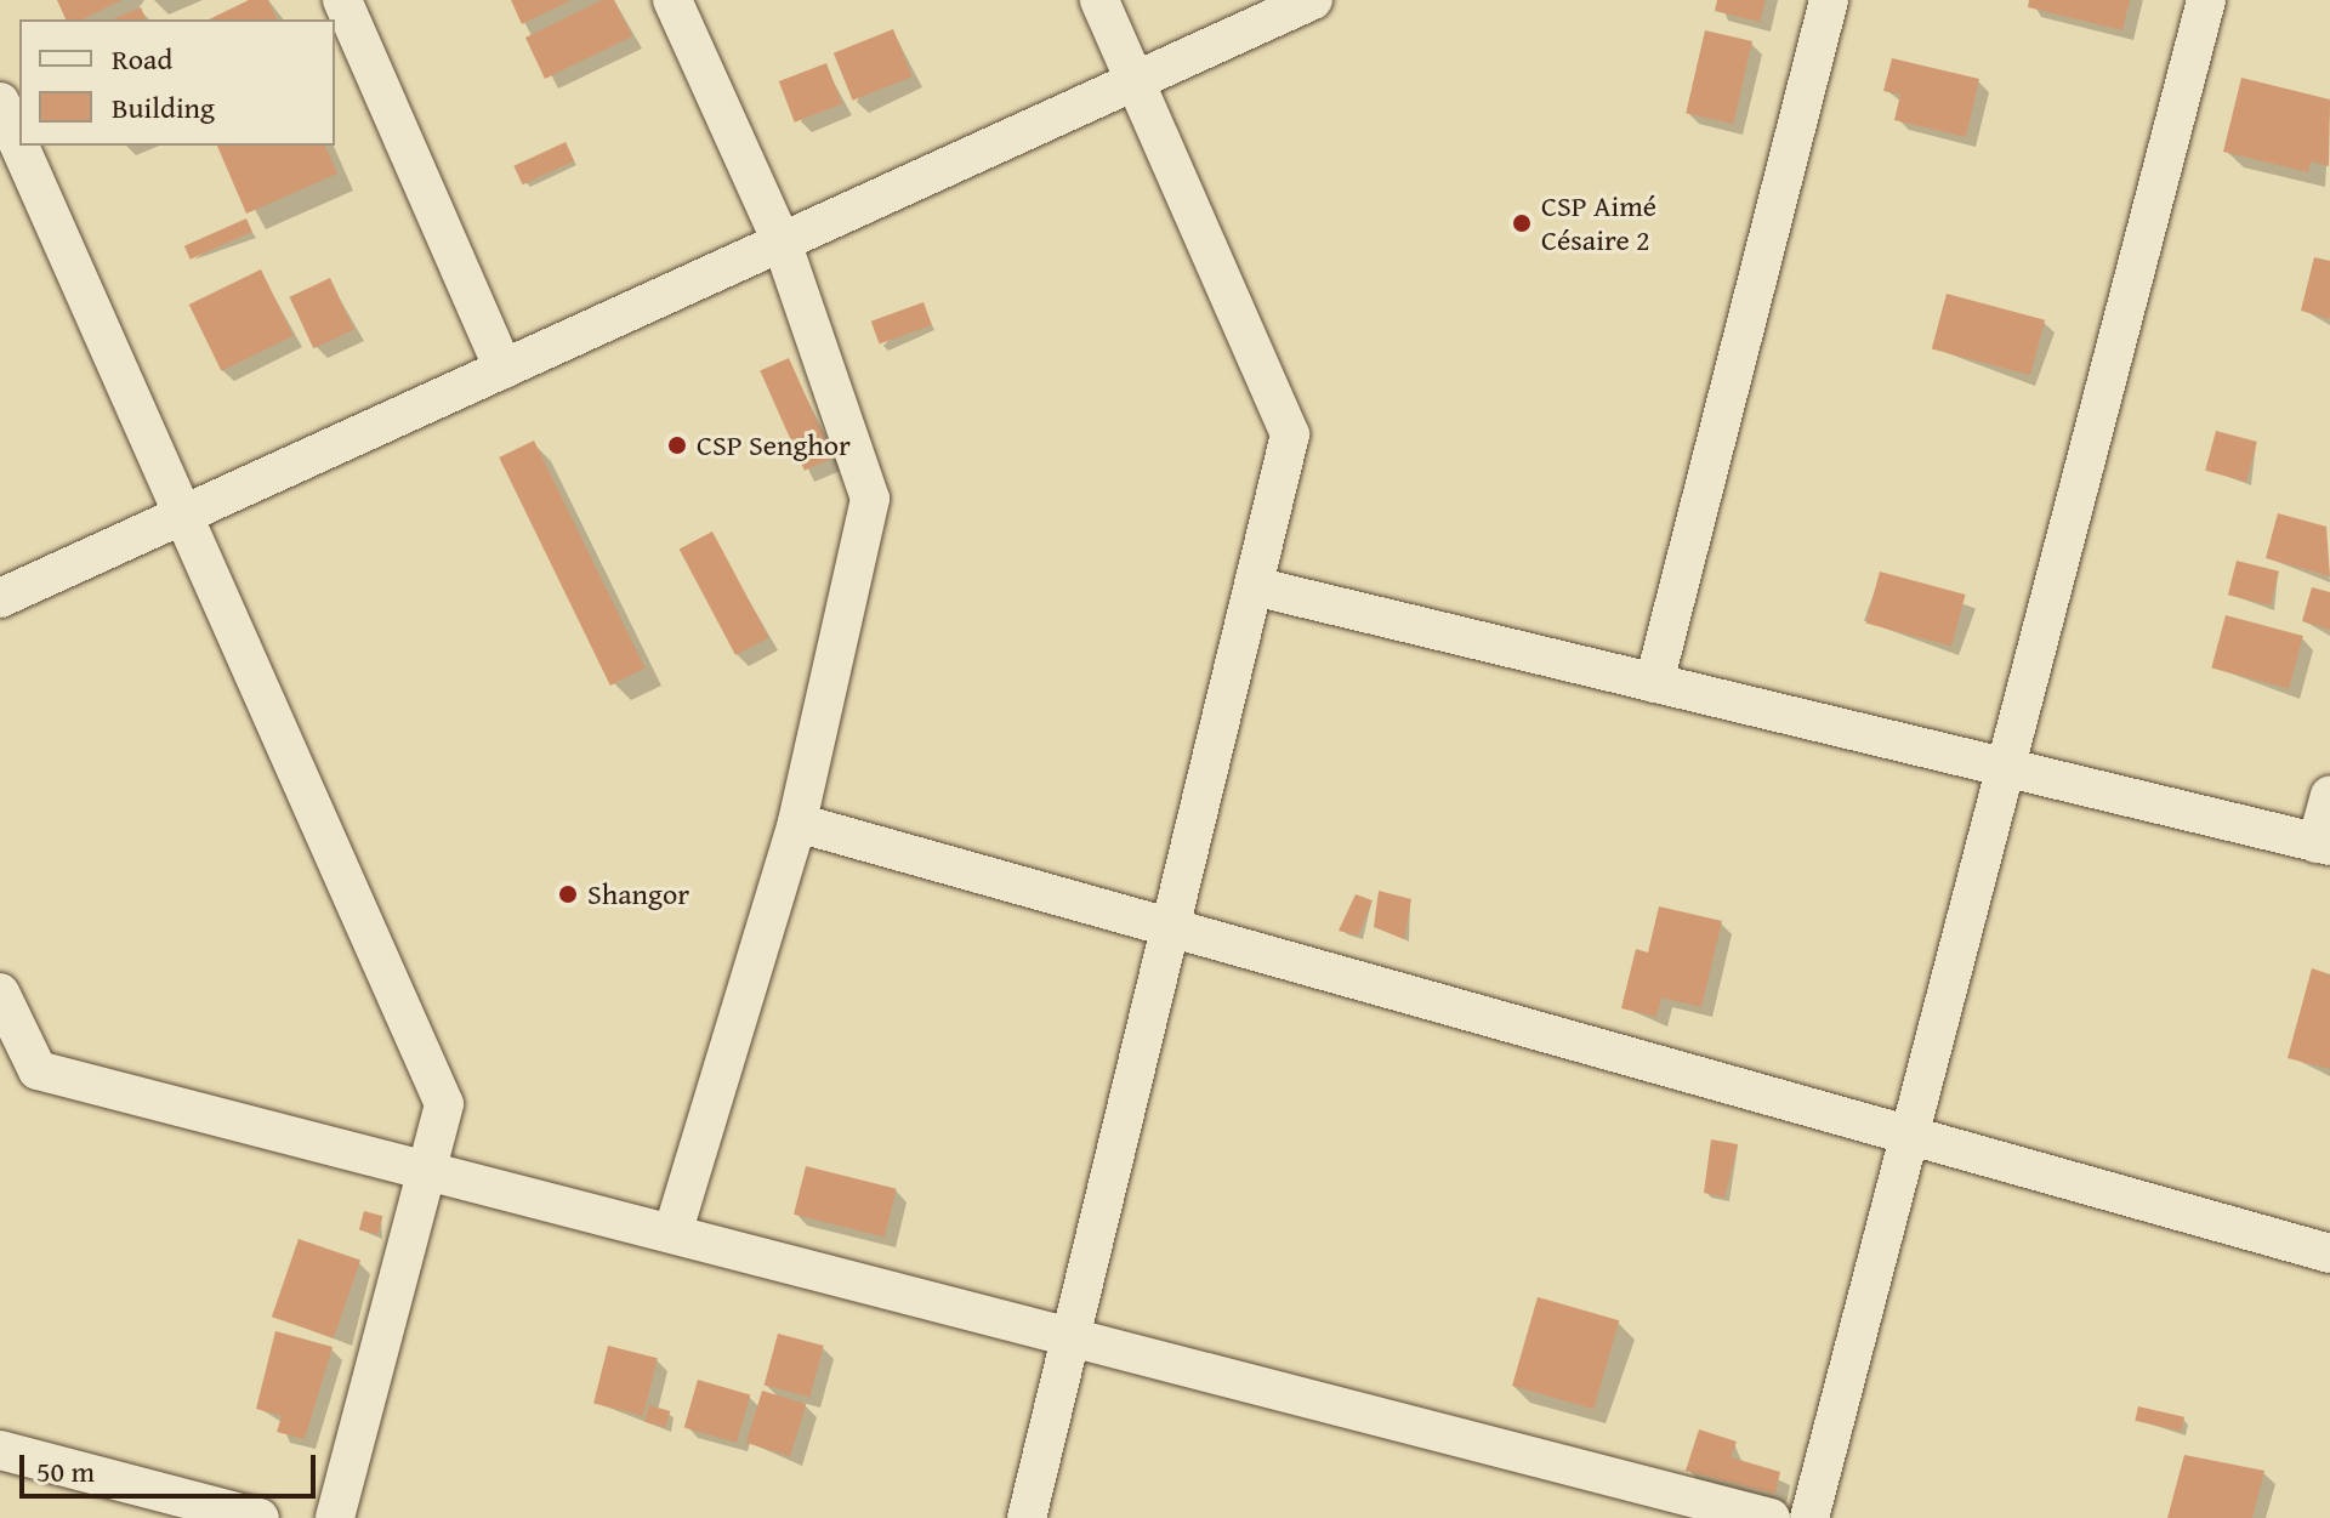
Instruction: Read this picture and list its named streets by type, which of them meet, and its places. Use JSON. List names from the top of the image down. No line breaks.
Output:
{"places":["CSP Aimé Césaire 2","CSP Senghor","Shangor"],"legend":["Road","Building"],"scale_bar":"50 m"}
